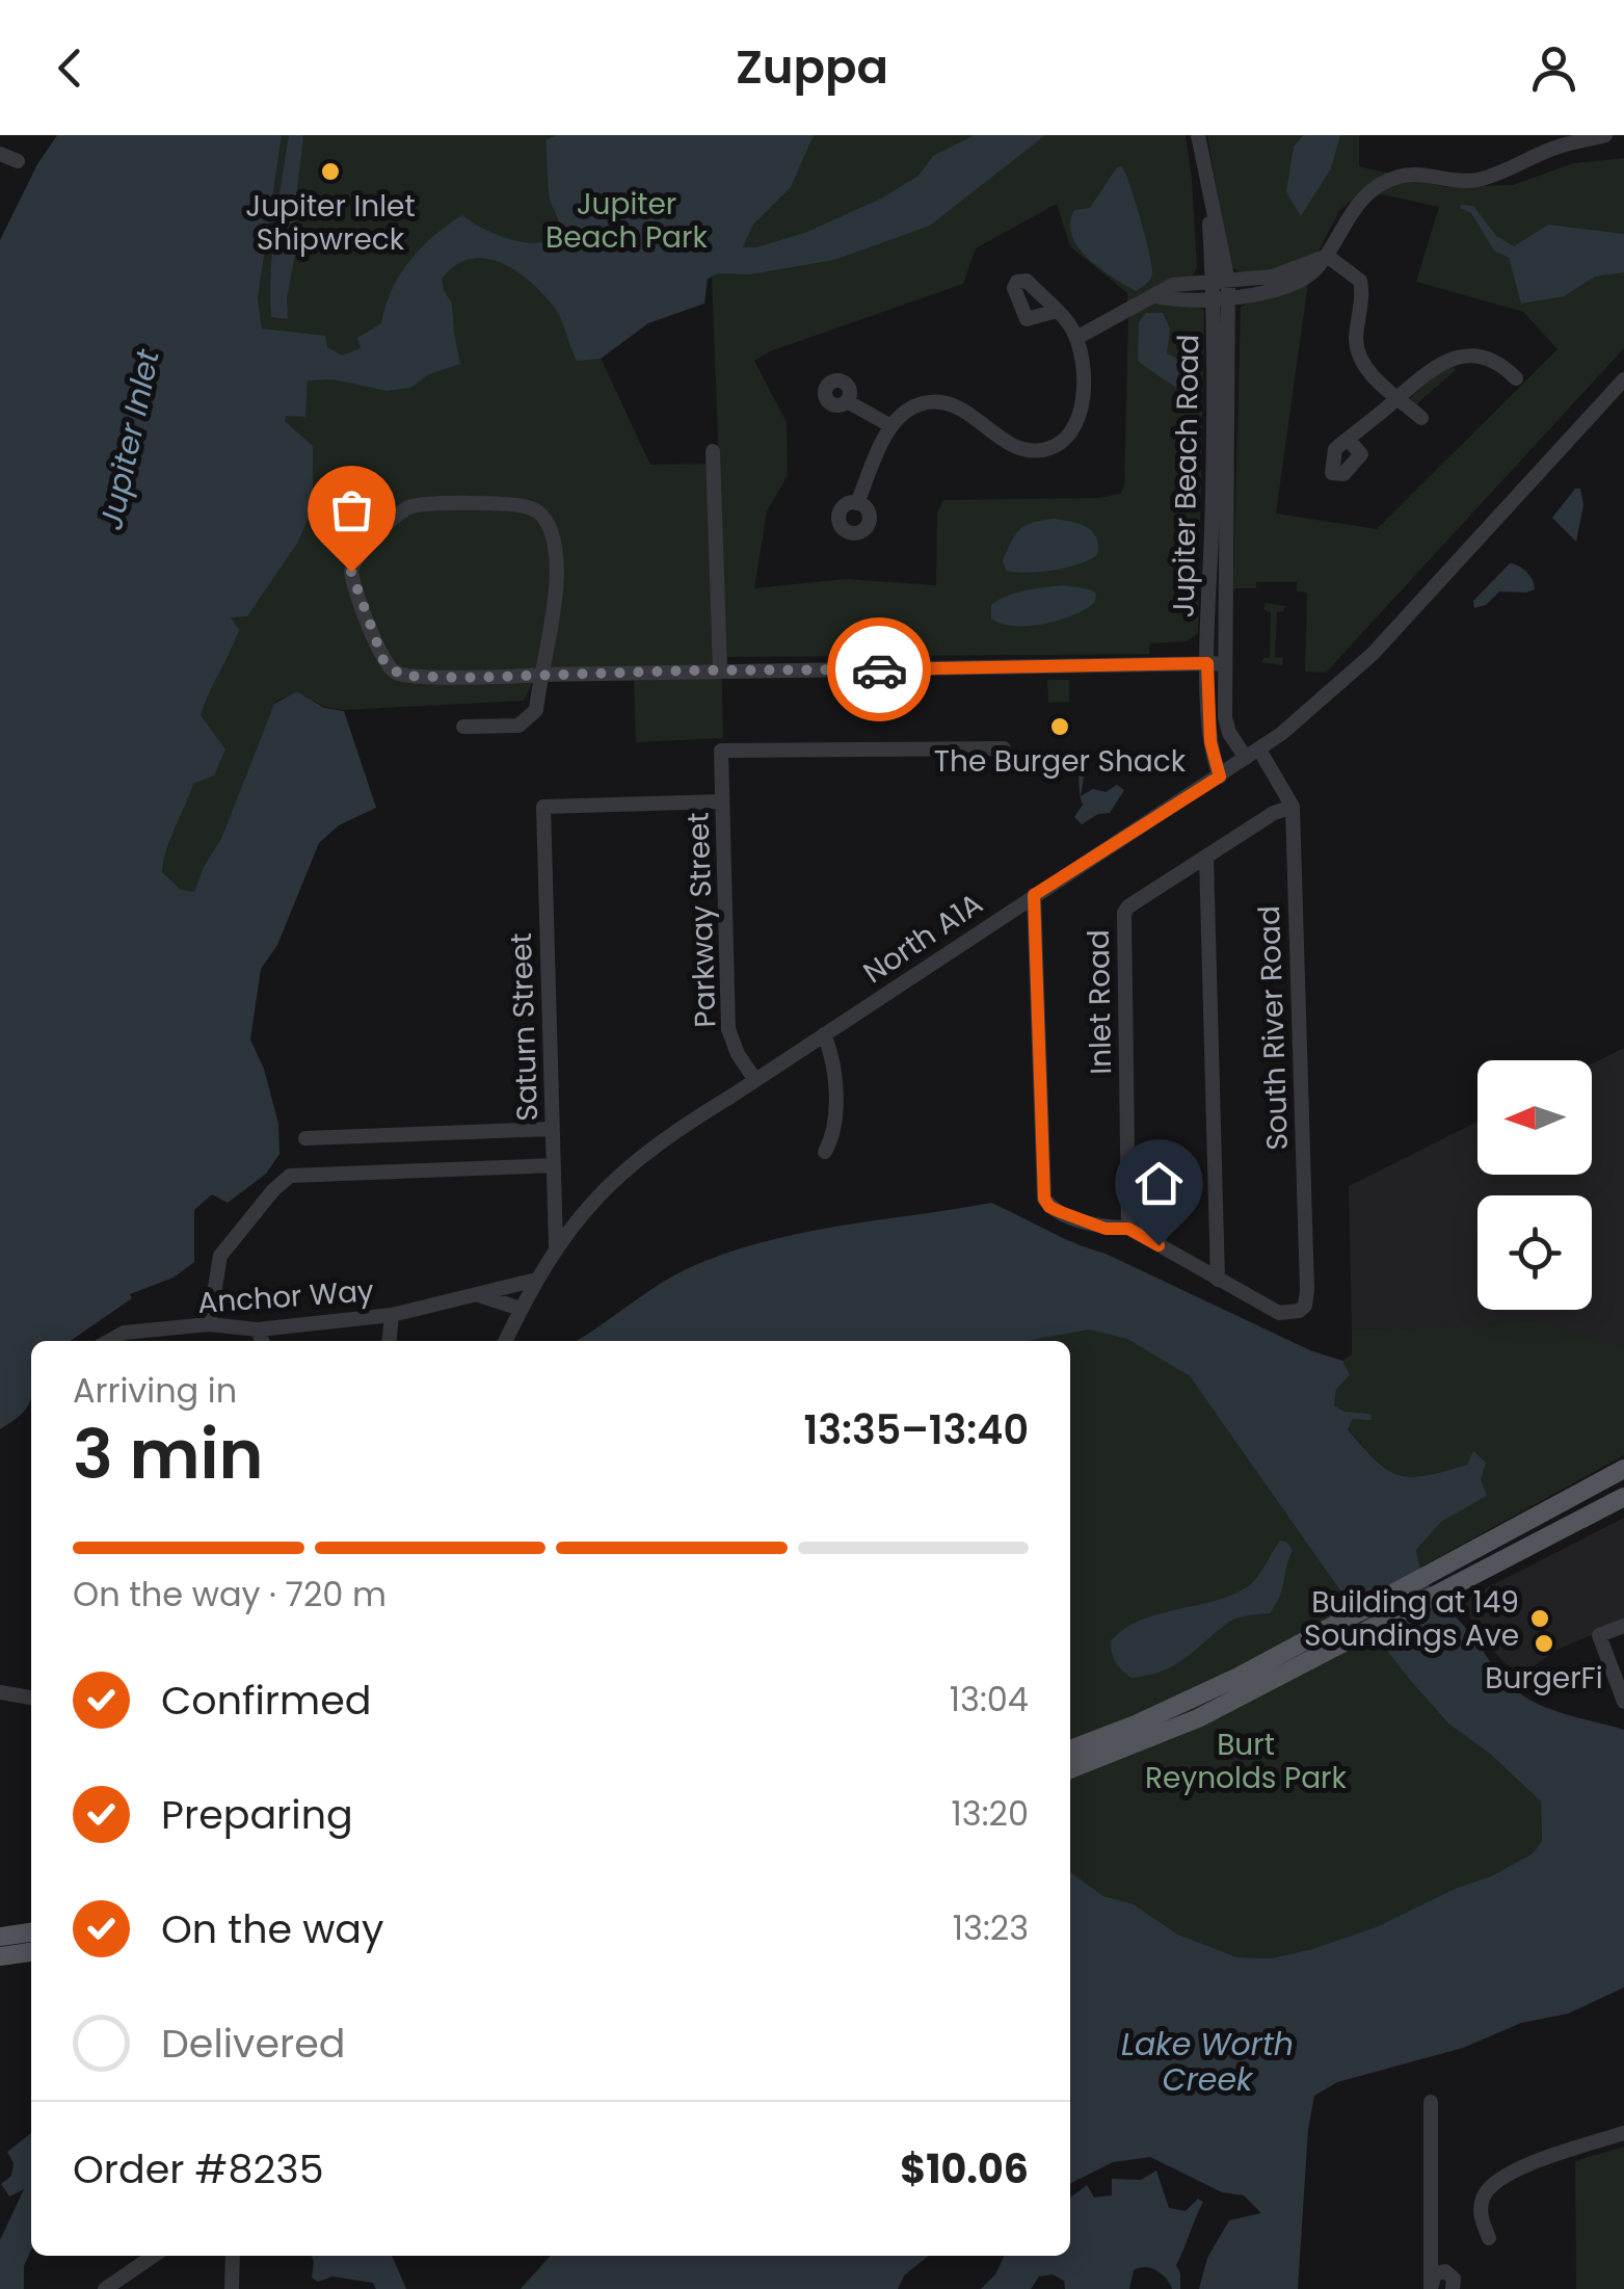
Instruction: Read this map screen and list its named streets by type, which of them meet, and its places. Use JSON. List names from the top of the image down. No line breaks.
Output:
{"streets":{"street":["Jupiter Beach Road","Parkway Street","North A1A","Inlet Road","Saturn Street","South River Road","Anchor Way"]},"crossings":[["Jupiter Beach Road","North A1A"],["Jupiter Beach Road","South River Road"],["Parkway Street","North A1A"],["Parkway Street","Saturn Street"],["North A1A","Saturn Street"],["North A1A","South River Road"],["North A1A","Anchor Way"],["Inlet Road","South River Road"]],"water":["Jupiter Inlet","Lake Worth Creek"],"parks":["Jupiter Beach Park","Burt Reynolds Park"],"places":["Jupiter Inlet Shipwreck","The Burger Shack","Building at 149 Soundings Ave","BurgerFi"],"north":"left","page":{"header":"Zuppa","heading":["3 min","Arriving in","13:35–13:40"],"panel":["Order #8235","$10.06"],"bar":"On the way · 720 m","list":[["Confirmed","13:04"],["Preparing","13:20"],["On the way","13:23"],"Delivered"]}}
